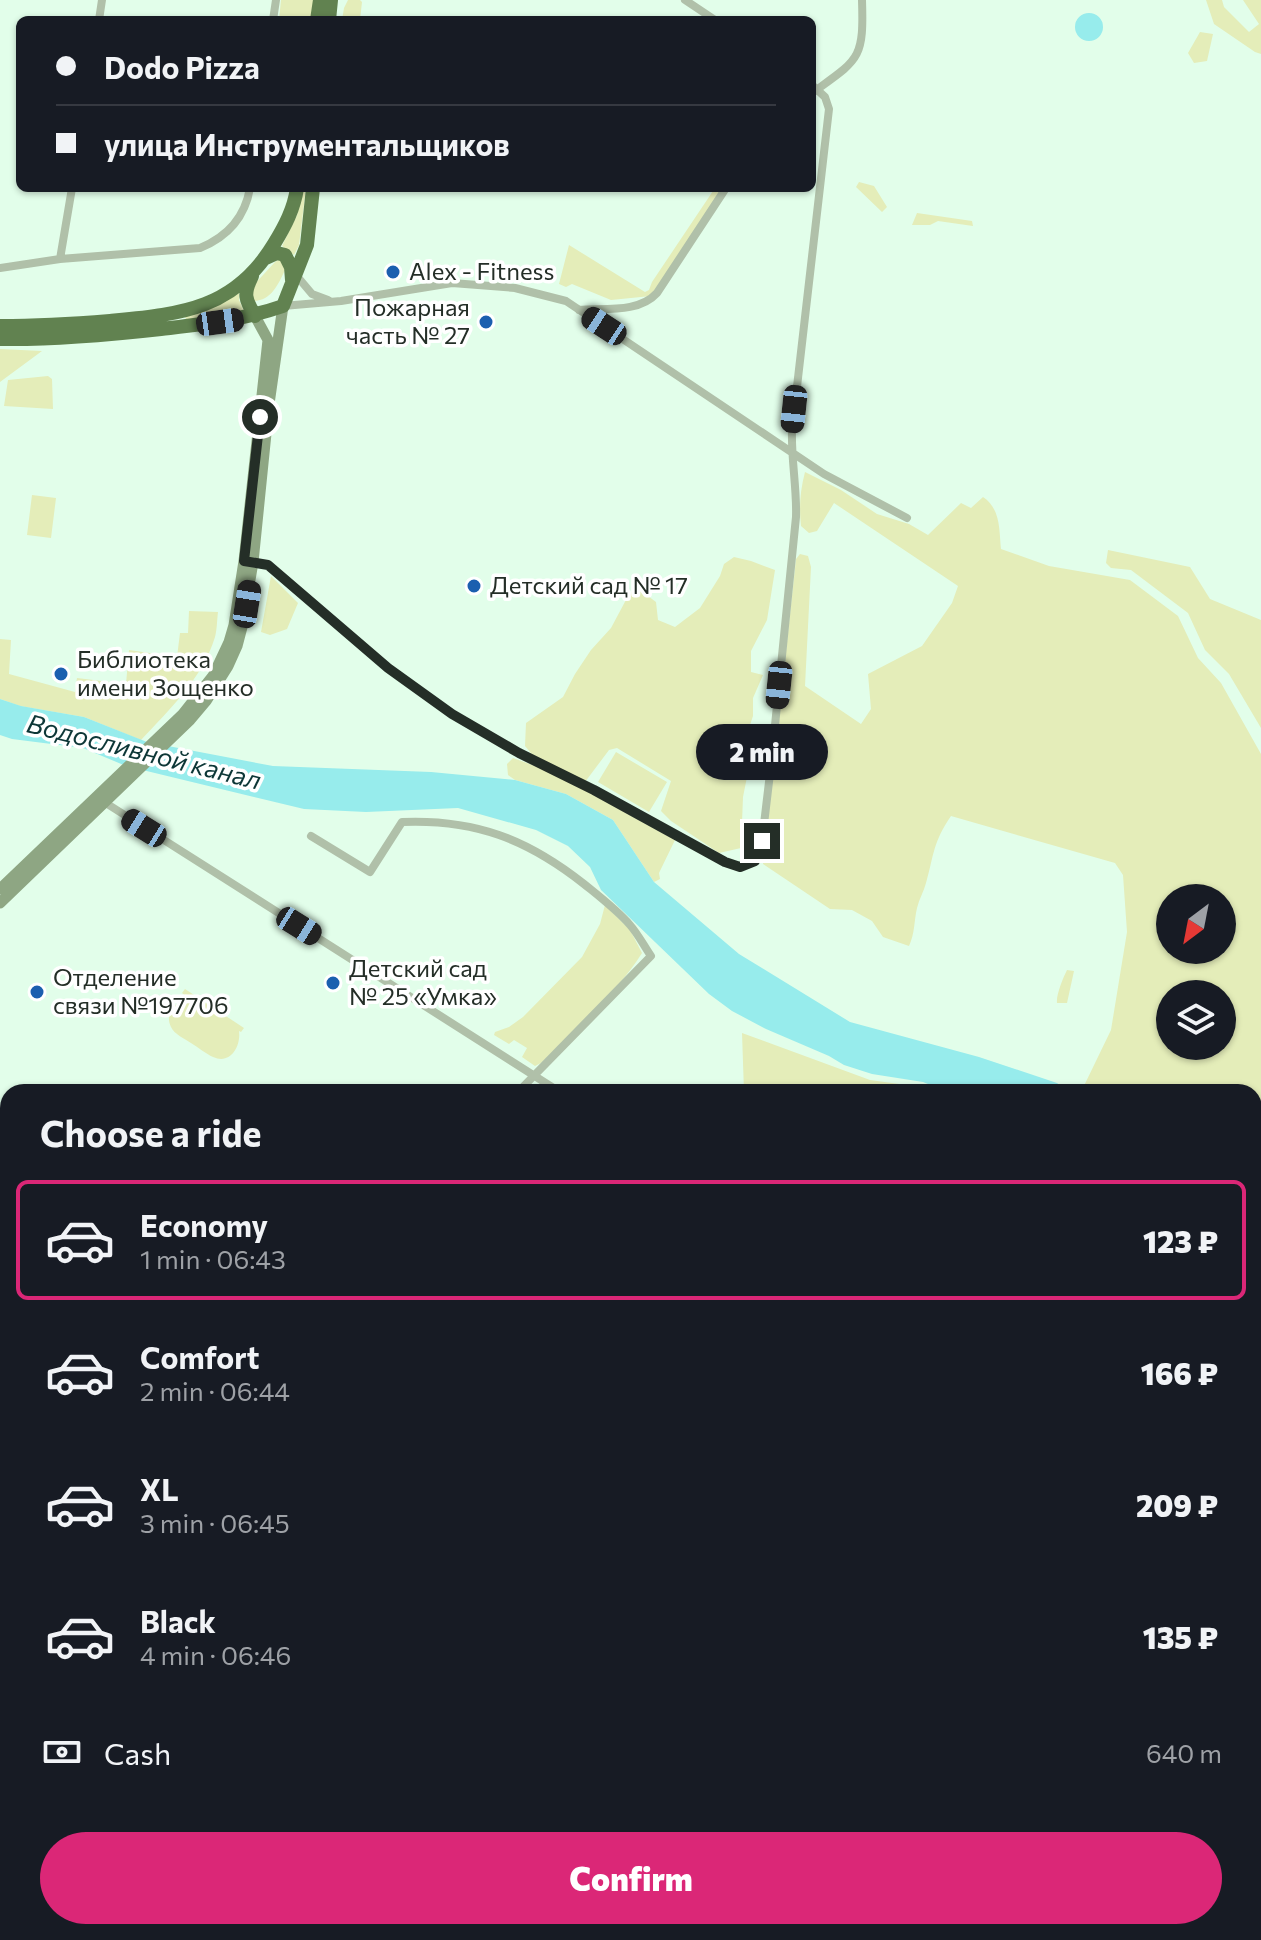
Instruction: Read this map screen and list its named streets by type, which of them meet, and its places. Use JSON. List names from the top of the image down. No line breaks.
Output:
{"water":["Водосливной канал"],"places":["Alex - Fitness","Пожарная часть № 27","Детский сад № 17","Библиотека имени Зощенко","Детский сад № 25 «Умка»","Отделение связи №197706"],"north":"bottom left","page":{"banner":["Dodo Pizza","улица Инструментальщиков"],"bubble":"2 min","heading":"Choose a ride","list":[{"name":"Economy","note":"1 min · 06:43","value":"123 ₽"},{"name":"Comfort","note":"2 min · 06:44","value":"166 ₽"},{"name":"XL","note":"3 min · 06:45","value":"209 ₽"},{"name":"Black","note":"4 min · 06:46","value":"135 ₽"}],"pay":["Cash","640 m"],"buttons":"Confirm"}}
